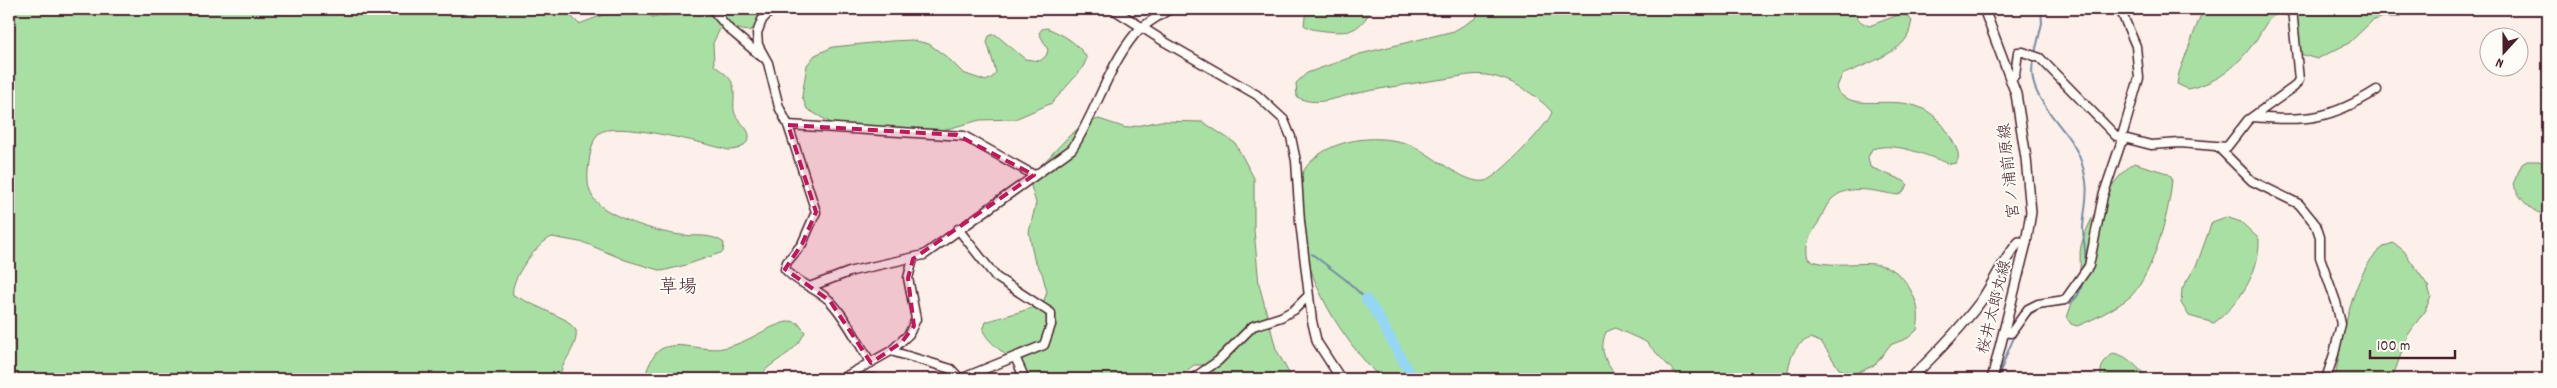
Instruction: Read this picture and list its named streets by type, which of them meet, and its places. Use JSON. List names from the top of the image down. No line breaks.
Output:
{"streets":{"main road":["宮ノ浦前原線","桜井太郎丸線"]},"crossings":[["宮ノ浦前原線","桜井太郎丸線"]],"districts":["草場"],"scale_bar":"100 m","north":"bottom"}
